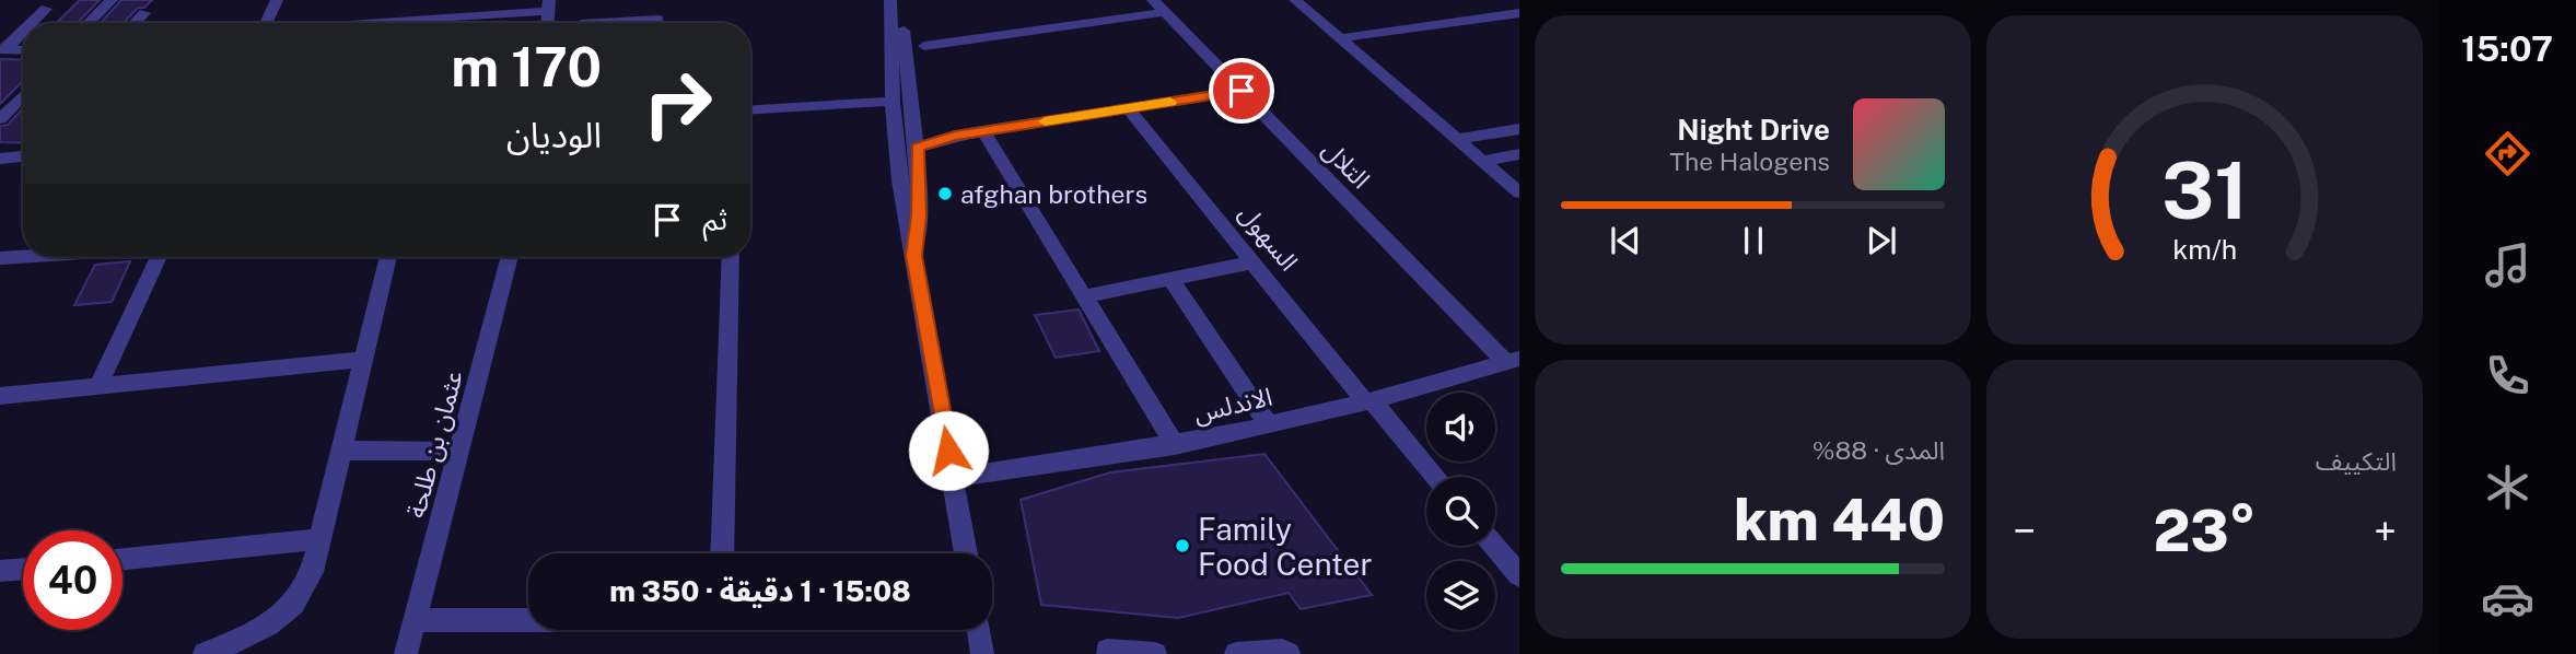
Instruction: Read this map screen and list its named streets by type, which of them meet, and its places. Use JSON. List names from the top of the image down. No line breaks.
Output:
{"streets":{"street":["التلال","السهول","الاندلس","عثمان بن طلحة"]},"crossings":[["التلال","الاندلس"],["السهول","الاندلس"]],"places":["afghan brothers","Family Food Center"],"page":{"tabs":"15:07","turn":["170 m","الوديان"],"song":["Night Drive","The Halogens"],"then":"ثم","tile":["التكييف",["المدى · 88%","440 km"]],"heat":["−","23°","+"],"limit":"40","trip":"15:08 · 1 دقيقة · 350 m","gauge":["31","km/h"]}}
